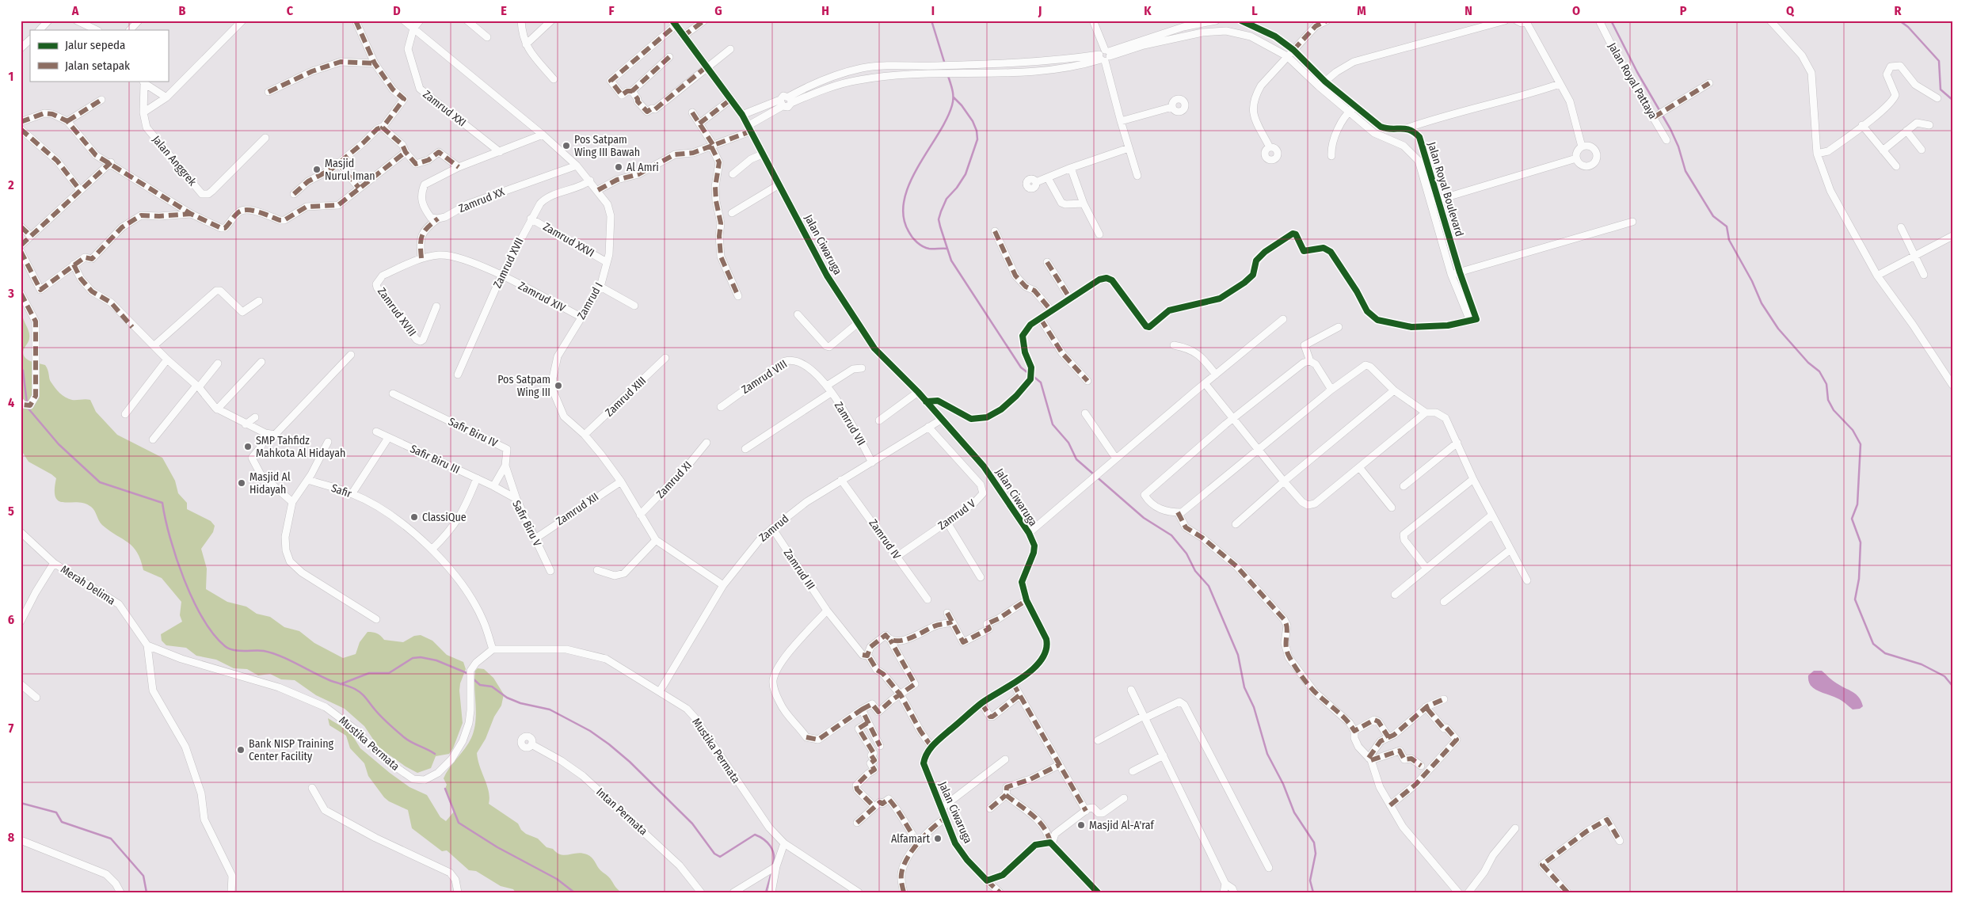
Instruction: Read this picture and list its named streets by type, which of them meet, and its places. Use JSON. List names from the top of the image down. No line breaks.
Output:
{"streets":{"street":["Jalan Royal Pattaya","Zamrud XXI","Jalan Anggrek","Jalan Royal Boulevard","Zamrud XX","Zamrud XXVI","Jalan Ciwaruga","Zamrud XVII","Zamrud XIV","Zamrud I","Zamrud XVIII","Zamrud VIII","Zamrud XIII","Zamrud VII","Safir Biru IV","Safir Biru III","Zamrud XI","Safir","Zamrud XII","Zamrud V","Safir Biru V","Zamrud","Zamrud IV","Zamrud III","Merah Delima","Mustika Permata","Intan Permata"]},"crossings":[["Zamrud XXI","Zamrud I"],["Zamrud XX","Zamrud I"],["Zamrud XX","Zamrud XVIII"],["Zamrud XXVI","Zamrud XVII"],["Zamrud XXVI","Zamrud I"],["Jalan Ciwaruga","Zamrud"],["Zamrud XVII","Zamrud XIV"],["Zamrud XVII","Zamrud I"],["Zamrud XVII","Zamrud XVIII"],["Zamrud XIV","Zamrud I"],["Zamrud XIV","Zamrud XVIII"],["Zamrud I","Zamrud XIII"],["Zamrud I","Zamrud XI"],["Zamrud I","Zamrud XII"],["Zamrud I","Zamrud"],["Zamrud VIII","Zamrud VII"],["Zamrud VII","Zamrud"],["Safir Biru IV","Safir Biru V"],["Safir Biru III","Safir Biru V"],["Safir","Mustika Permata"],["Zamrud XII","Safir Biru V"],["Zamrud V","Zamrud"],["Zamrud V","Zamrud IV"],["Zamrud","Zamrud IV"],["Zamrud","Zamrud III"],["Zamrud","Mustika Permata"],["Merah Delima","Mustika Permata"]],"places":["Pos Satpam Wing III Bawah","Al Amri","Masjid Nurul Iman","Pos Satpam Wing III","SMP Tahfidz Mahkota Al Hidayah","Masjid Al Hidayah","ClassiQue","Bank NISP Training Center Facility","Masjid Al-A'raf","Alfamart"],"legend":["Jalur sepeda","Jalan setapak"],"grid":{"columns":["A","B","C","D","E","F","G","H","I","J","K","L","M","N","O","P","Q","R"],"rows":["1","2","3","4","5","6","7","8"]}}
